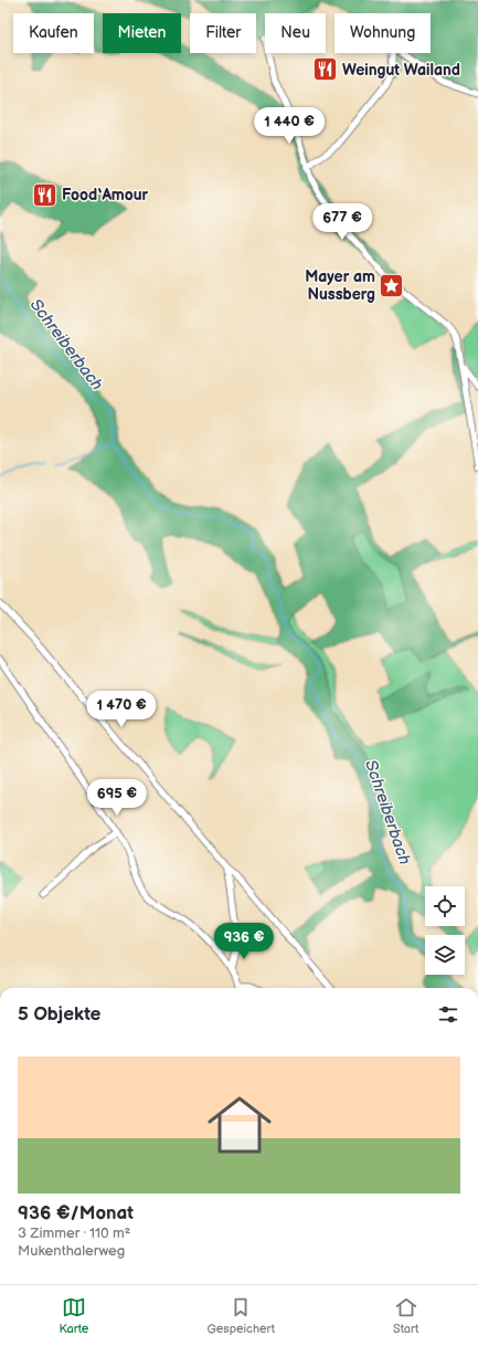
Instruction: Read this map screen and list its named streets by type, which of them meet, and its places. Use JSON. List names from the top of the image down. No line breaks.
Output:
{"water":["Schreiberbach"],"places":{"restaurant":["Weingut Wailand","Food‘Amour"],"place":["Mayer am Nussberg"]},"page":{"chip":["Kaufen","Mieten","Filter","Neu","Wohnung"],"price":["1 440 €","677 €","1 470 €","695 €","936 €"],"heading":"5 Objekte","list":[{"name":"936 €/Monat","note":"3 Zimmer · 110 m² · Mukenthalerweg"}],"tabs":["Karte","Gespeichert","Start"]}}
